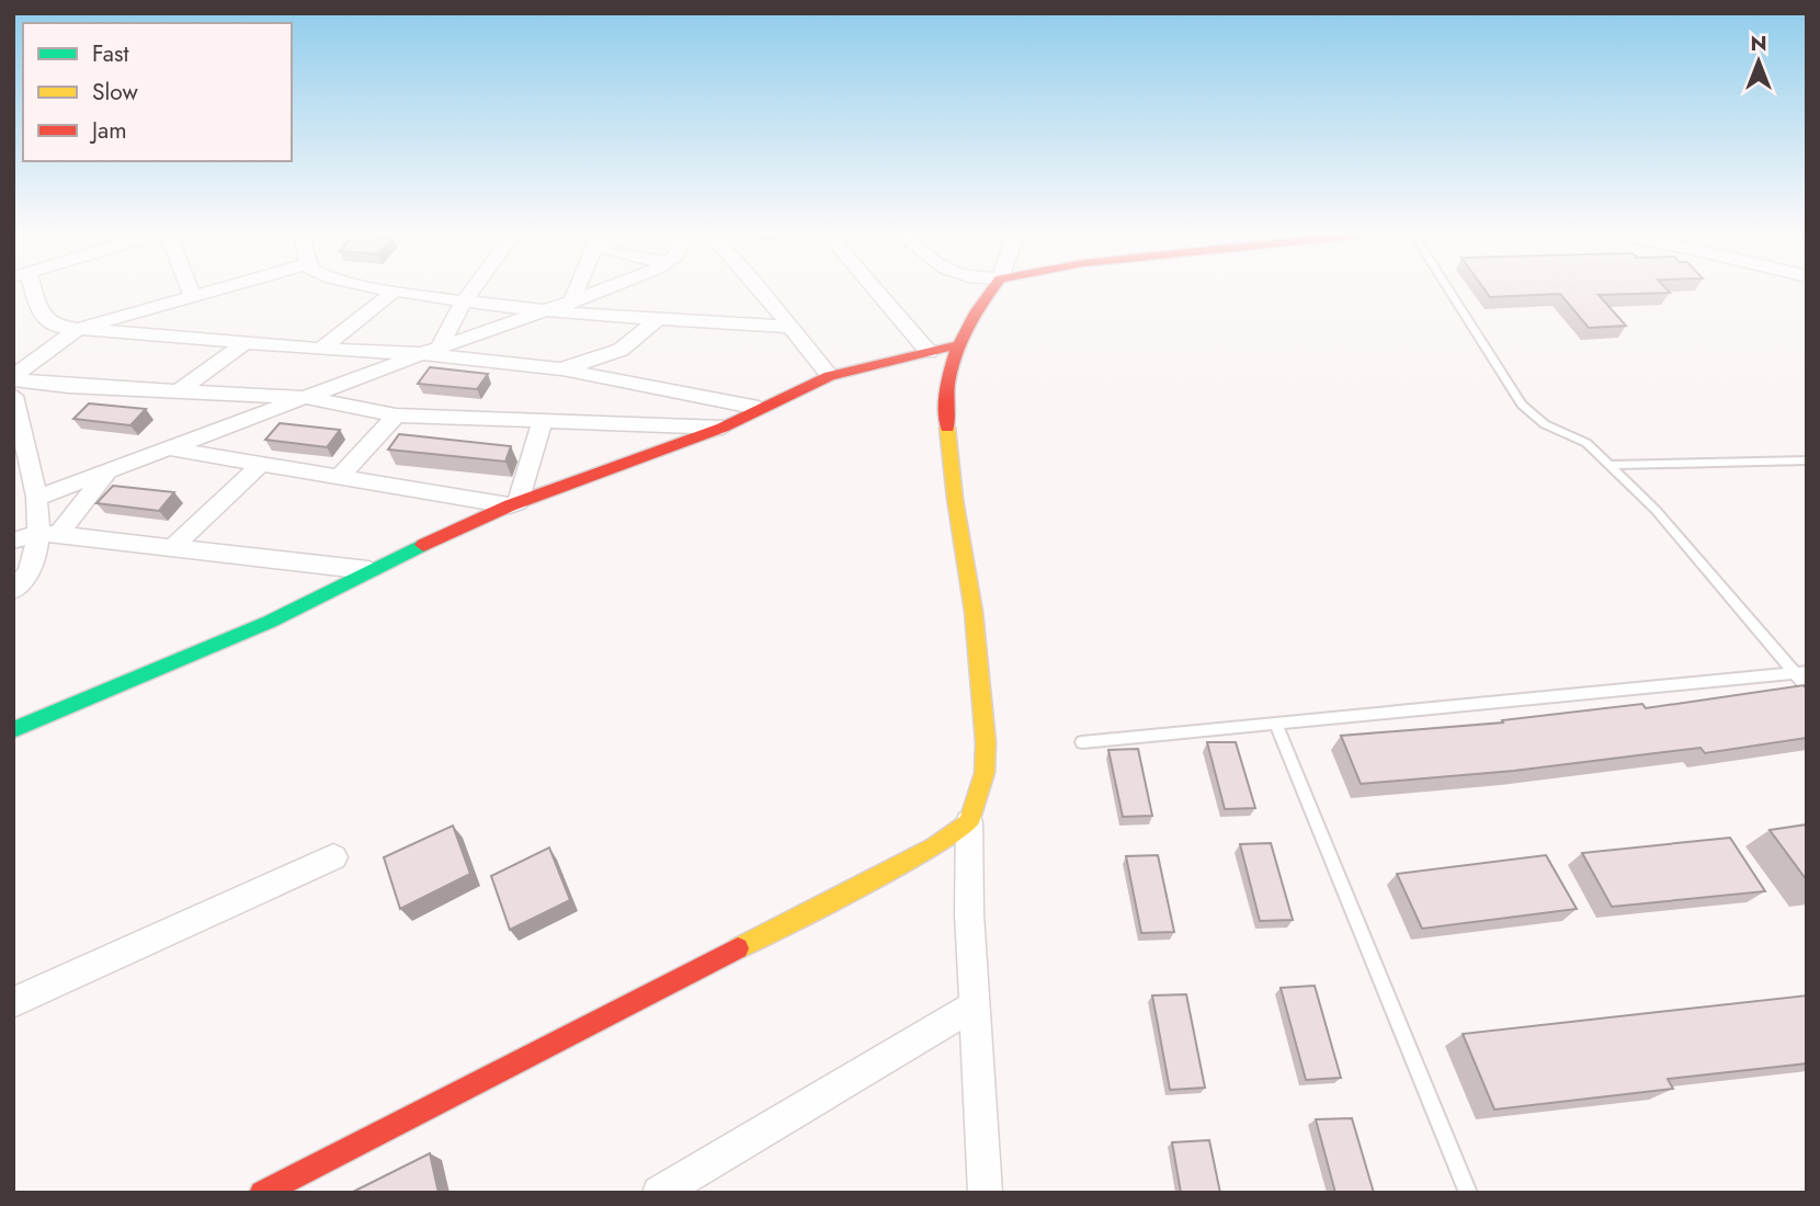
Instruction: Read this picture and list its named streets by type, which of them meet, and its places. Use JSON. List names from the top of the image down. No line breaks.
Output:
{"legend":["Fast","Slow","Jam"],"north":"top"}
